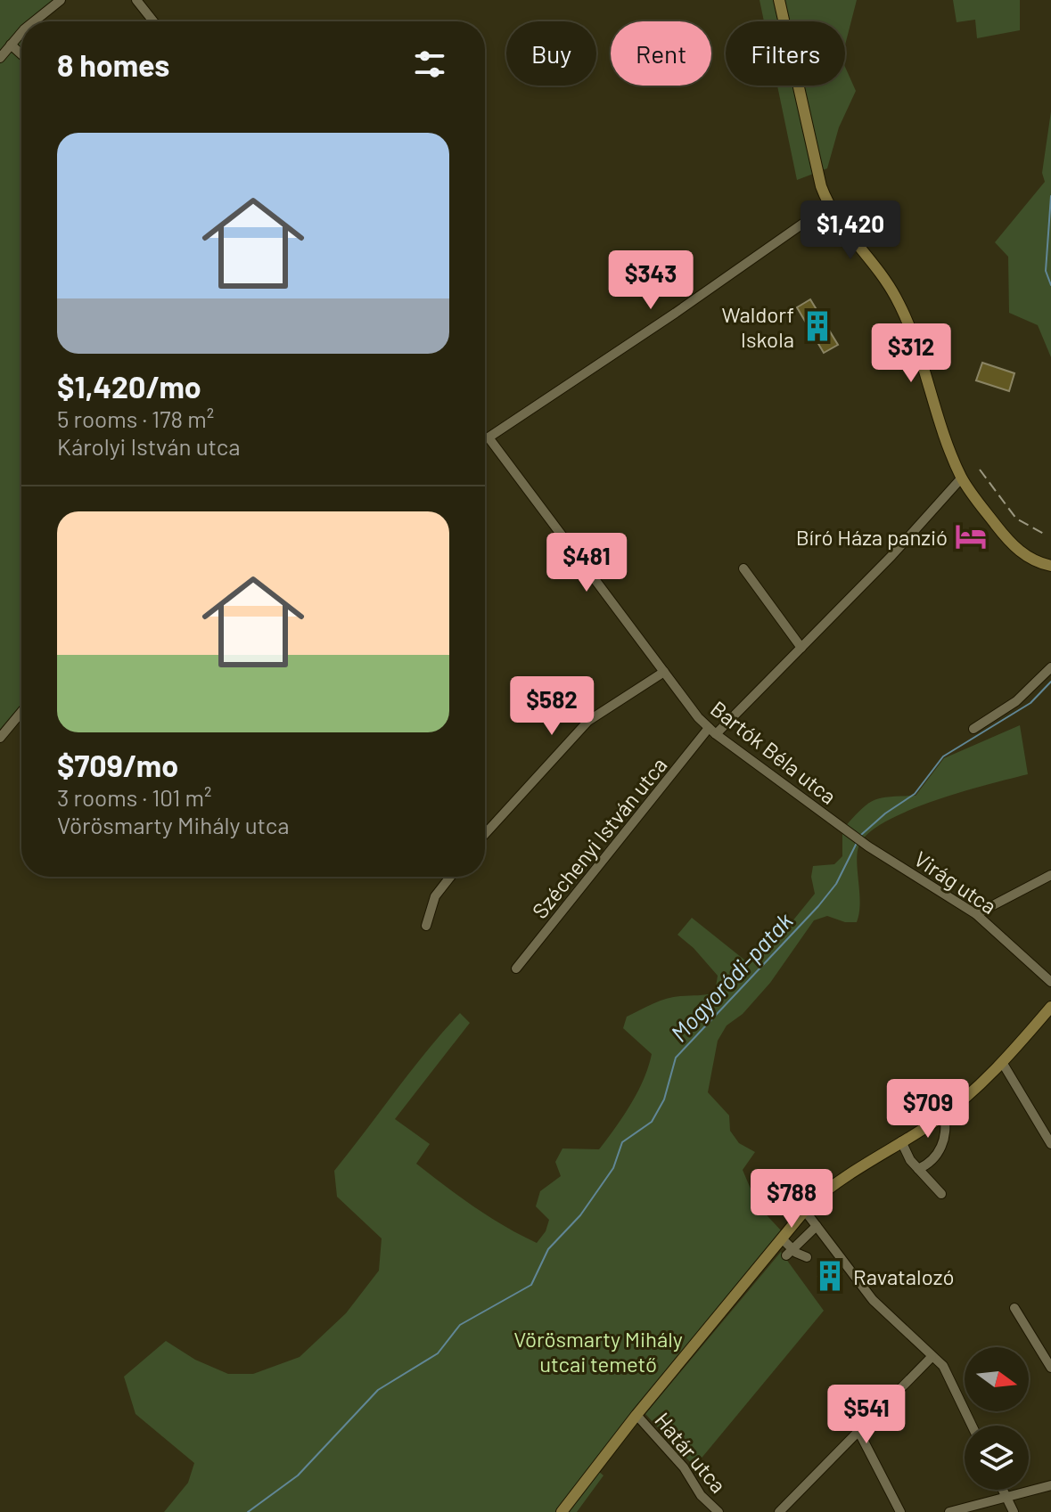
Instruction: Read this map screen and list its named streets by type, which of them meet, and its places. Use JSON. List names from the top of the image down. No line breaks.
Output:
{"streets":{"street":["Bartók Béla utca","Széchenyi István utca","Virág utca","Határ utca"]},"crossings":[["Bartók Béla utca","Széchenyi István utca"],["Bartók Béla utca","Virág utca"]],"water":["Mogyoródi-patak"],"parks":["Vörösmarty Mihály utcai temető"],"places":{"building":["Waldorf Iskola","Ravatalozó"],"hotel":["Bíró Háza panzió"]},"north":"right","page":{"chip":["Buy","Rent","Filters"],"heading":"8 homes","list":[{"name":"$1,420/mo","note":"5 rooms · 178 m² · Károlyi István utca"},{"name":"$709/mo","note":"3 rooms · 101 m² · Vörösmarty Mihály utca"}],"price":["$1,420","$343","$312","$481","$582","$709","$788","$541"]}}
